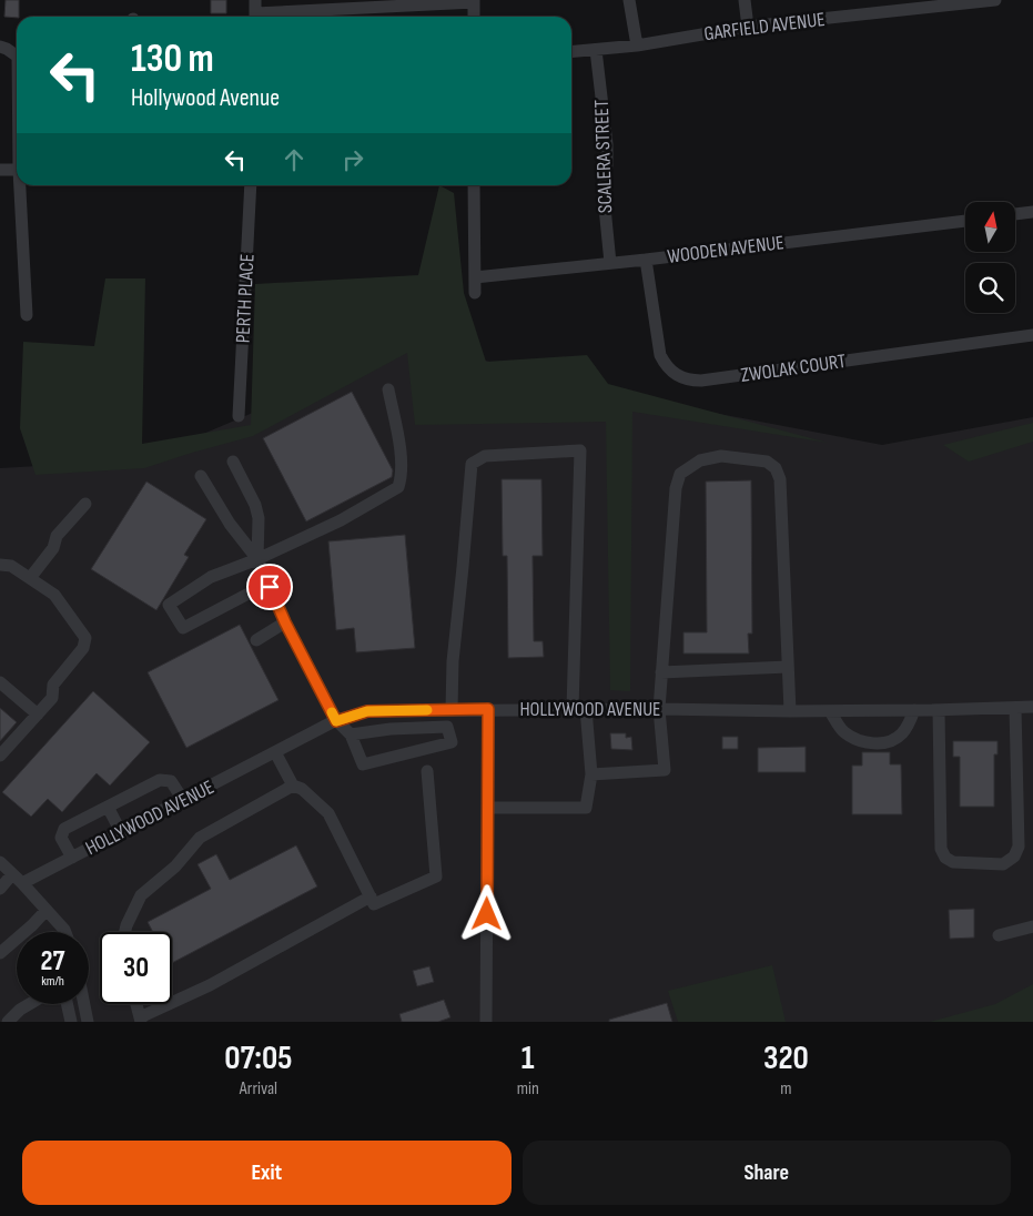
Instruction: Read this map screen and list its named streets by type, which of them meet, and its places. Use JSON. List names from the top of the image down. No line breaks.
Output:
{"streets":{"street":["GARFIELD AVENUE","SCALERA STREET","WOODEN AVENUE","PERTH PLACE","ZWOLAK COURT","HOLLYWOOD AVENUE"]},"crossings":[["GARFIELD AVENUE","SCALERA STREET"],["SCALERA STREET","WOODEN AVENUE"],["WOODEN AVENUE","ZWOLAK COURT"]],"north":"top","page":{"turn":["130 m","Hollywood Avenue"],"speed":"27 km/h","limit":"30","eta":["07:05","Arrival","1","min","320","m"],"buttons":["Exit","Share"]}}
